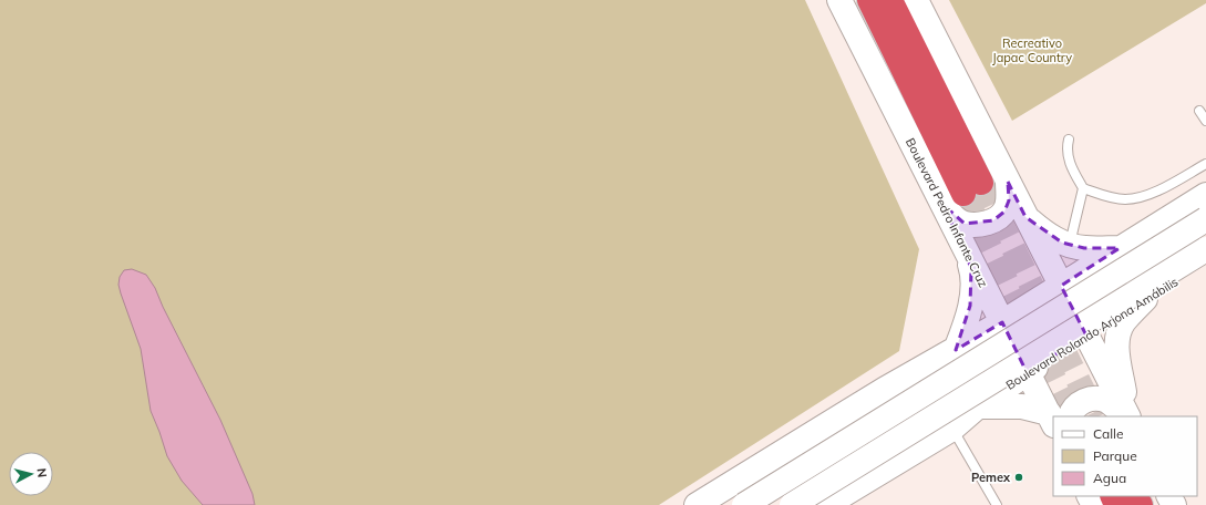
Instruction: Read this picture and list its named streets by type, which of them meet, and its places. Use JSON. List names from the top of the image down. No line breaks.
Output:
{"streets":{"highway":["Boulevard Pedro Infante Cruz"],"street":["Boulevard Rolando Arjona Amábilis"]},"crossings":[["Boulevard Pedro Infante Cruz","Boulevard Rolando Arjona Amábilis"]],"parks":["Recreativo Japac Country"],"places":["Pemex"],"legend":["Calle","Parque","Agua"],"north":"right"}
